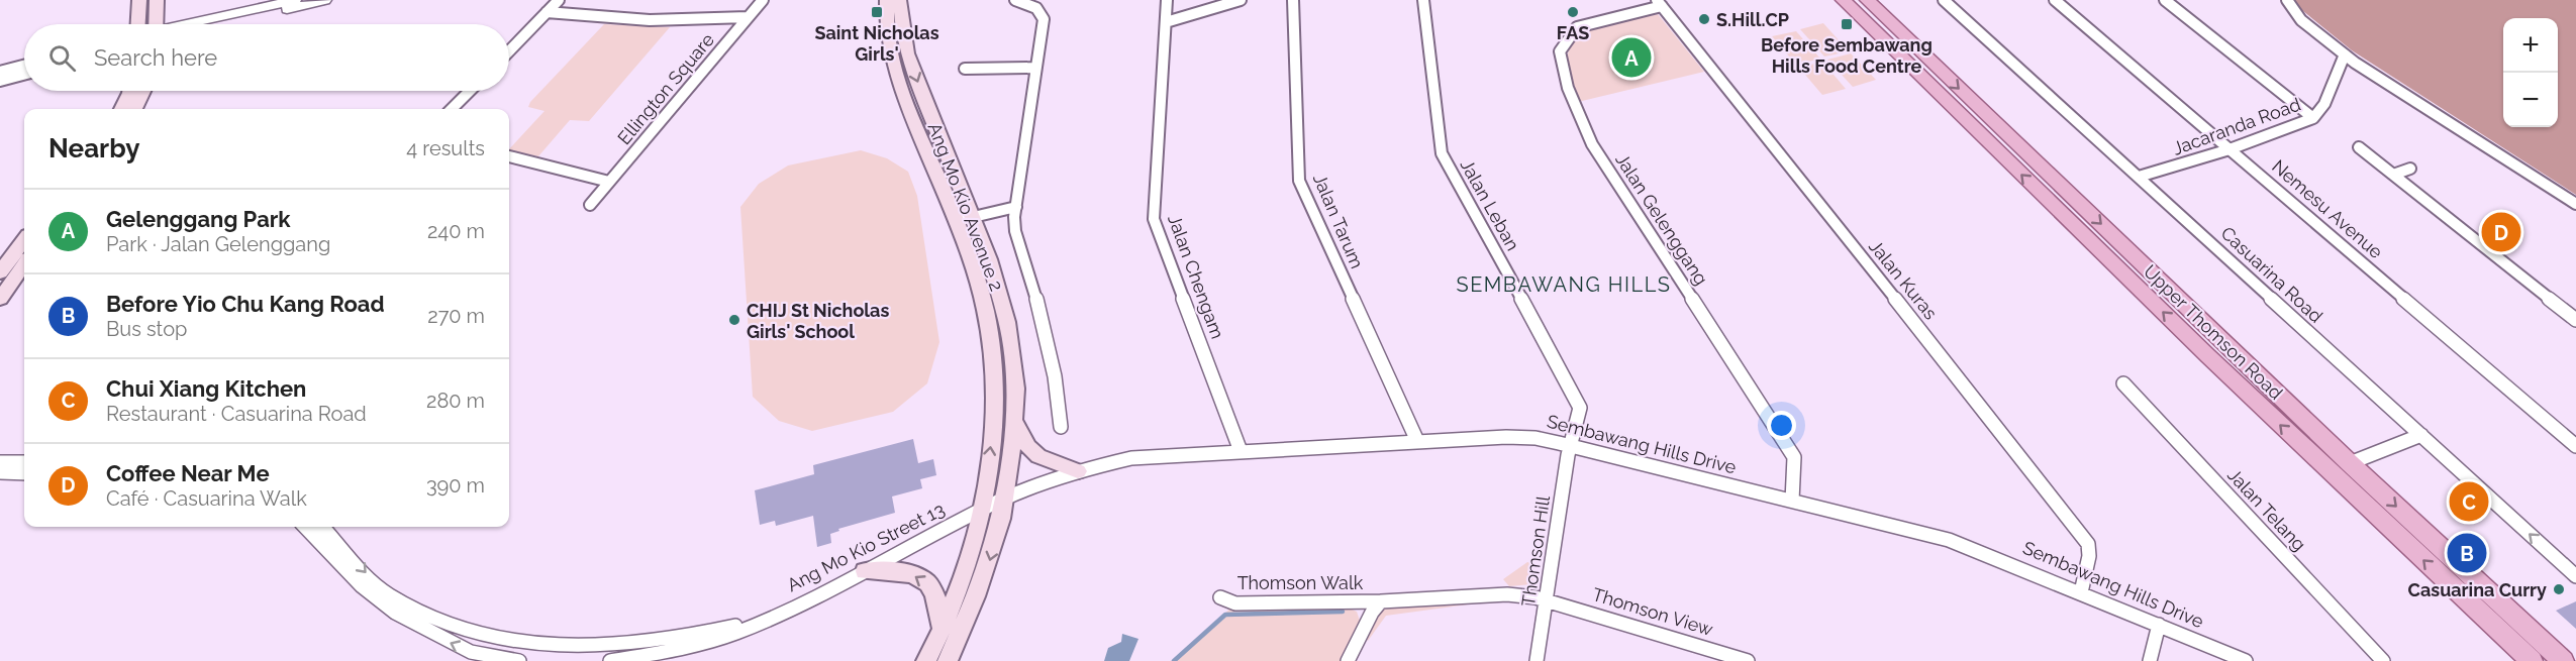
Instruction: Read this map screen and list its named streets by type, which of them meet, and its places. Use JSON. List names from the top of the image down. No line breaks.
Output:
{"streets":{"main road":["Ang Mo Kio Avenue 2","Upper Thomson Road"],"street":["Ellington Square","Jacaranda Road","Jalan Leban","Nemesu Avenue","Jalan Gelenggang","Jalan Tarum","Casuarina Road","Jalan Chengam","Jalan Kuras","Sembawang Hills Drive","Jalan Telang","Ang Mo Kio Street 13","Thomson Hill","Thomson Walk","Thomson View"]},"crossings":[["Jacaranda Road","Nemesu Avenue"],["Jacaranda Road","Casuarina Road"],["Jalan Leban","Sembawang Hills Drive"],["Jalan Leban","Thomson Hill"],["Ang Mo Kio Avenue 2","Sembawang Hills Drive"],["Ang Mo Kio Avenue 2","Ang Mo Kio Street 13"],["Jalan Gelenggang","Jalan Kuras"],["Jalan Gelenggang","Sembawang Hills Drive"],["Jalan Tarum","Sembawang Hills Drive"],["Jalan Chengam","Sembawang Hills Drive"],["Jalan Kuras","Sembawang Hills Drive"],["Sembawang Hills Drive","Ang Mo Kio Street 13"],["Sembawang Hills Drive","Thomson Hill"],["Thomson Hill","Thomson Walk"],["Thomson Hill","Thomson View"],["Thomson Walk","Thomson View"]],"districts":["SEMBAWANG HILLS"],"places":{"transit":["Saint Nicholas Girls'","Before Sembawang Hills Food Centre"],"other":["FAS","S.Hill.CP","CHIJ St Nicholas Girls' School","Casuarina Curry"]},"page":{"map_buttons":["+","−"],"search":"Search here","pins":["A","D","C","B"],"heading":["Nearby","4 results"],"list":[{"mark":"A","name":"Gelenggang Park","note":"Park · Jalan Gelenggang","value":"240 m"},{"mark":"B","name":"Before Yio Chu Kang Road","note":"Bus stop","value":"270 m"},{"mark":"C","name":"Chui Xiang Kitchen","note":"Restaurant · Casuarina Road","value":"280 m"},{"mark":"D","name":"Coffee Near Me","note":"Café · Casuarina Walk","value":"390 m"}]}}
